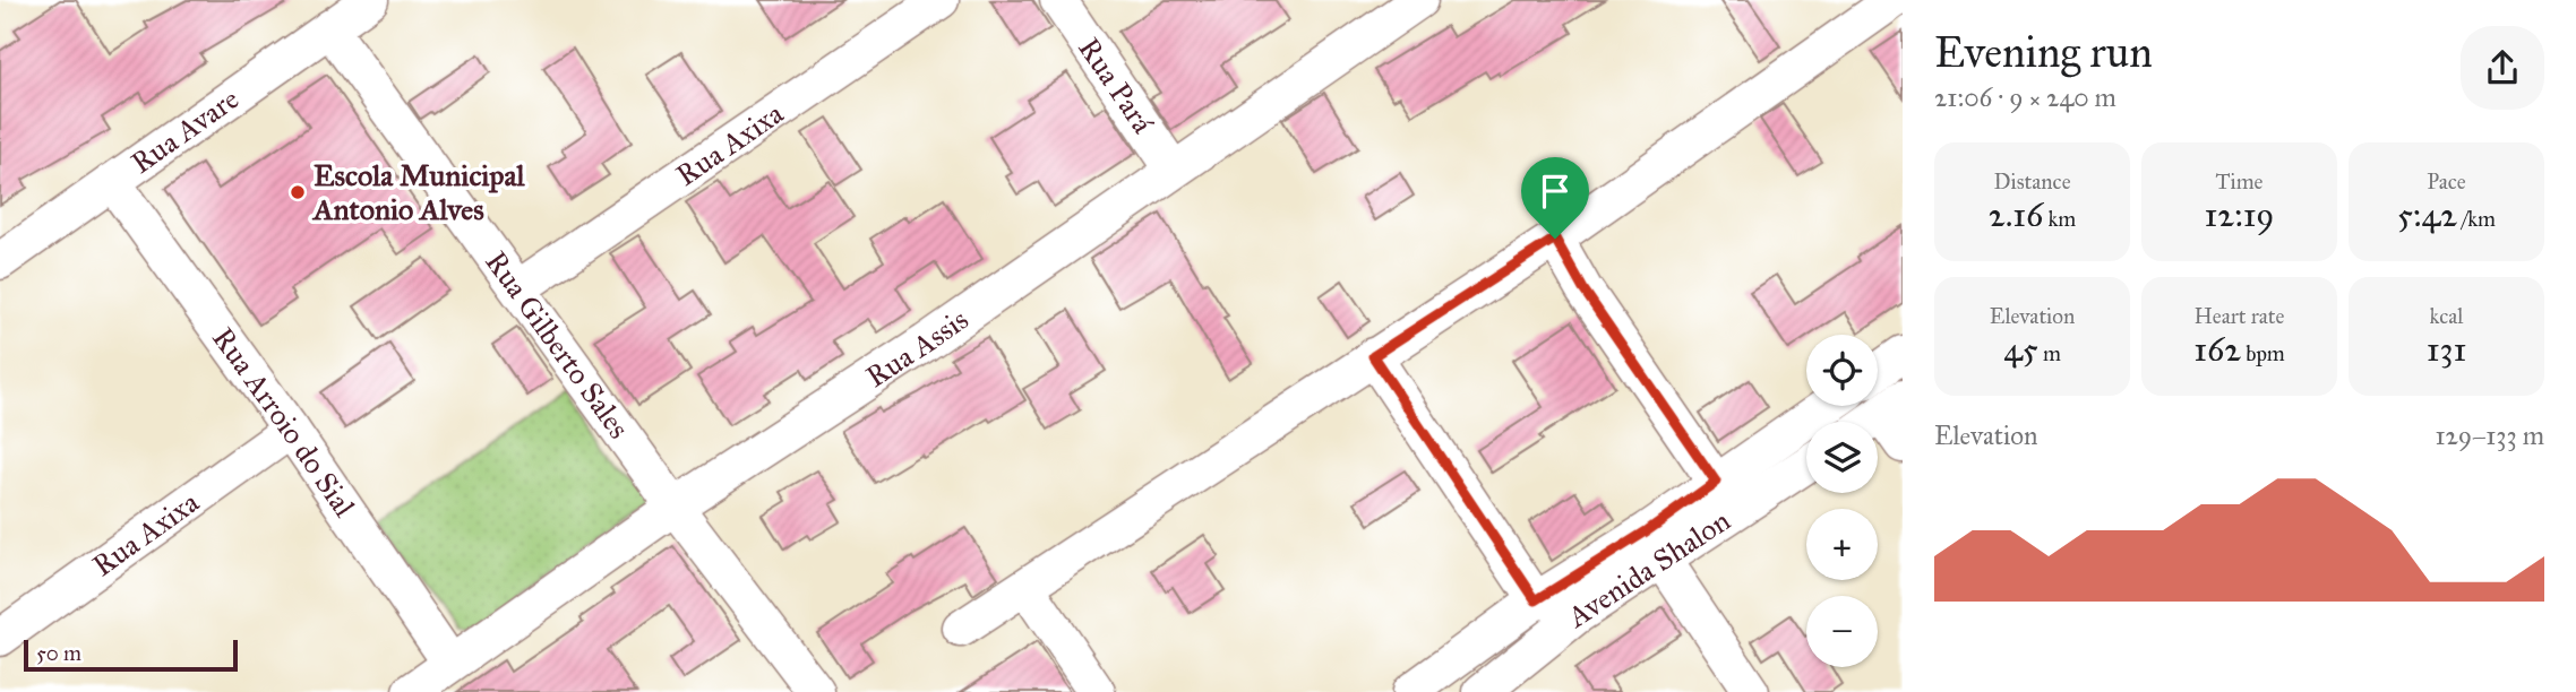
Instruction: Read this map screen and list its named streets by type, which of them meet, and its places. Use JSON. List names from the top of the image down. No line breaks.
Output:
{"streets":{"street":["Rua Pará","Rua Avare","Rua Axixa","Rua Gilberto Sales","Rua Assis","Rua Arroio do Sial","Avenida Shalon"]},"crossings":[["Rua Pará","Rua Assis"],["Rua Avare","Rua Gilberto Sales"],["Rua Avare","Rua Arroio do Sial"],["Rua Axixa","Rua Gilberto Sales"],["Rua Axixa","Rua Arroio do Sial"],["Rua Gilberto Sales","Rua Assis"],["Rua Assis","Rua Arroio do Sial"]],"places":["Escola Municipal Antonio Alves"],"scale_bar":"50 m","page":{"heading":["Evening run","21:06 · 9 × 240 m"],"stats":[["Distance","2.16 km"],["Time","12:19"],["Pace","5:42 /km"],["Elevation","45 m"],["Heart rate","162 bpm"],["kcal","131"]],"map_buttons":["+","−"],"chart":["Elevation","129–133 m"],"scale":"50 m"}}
